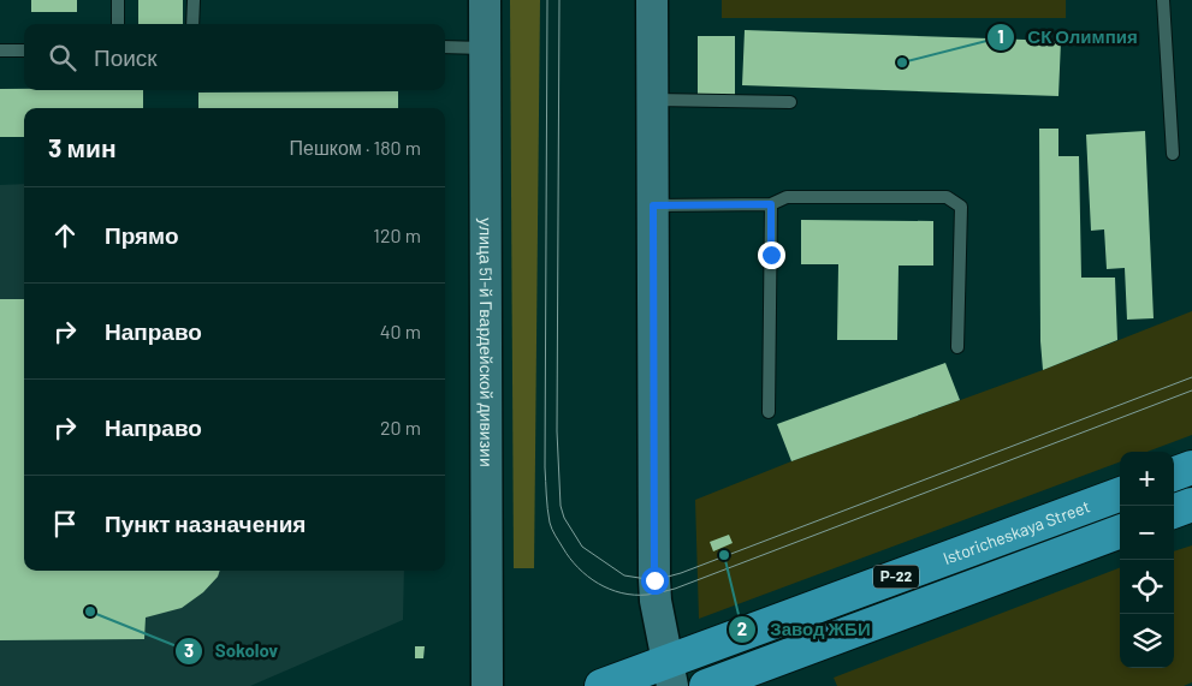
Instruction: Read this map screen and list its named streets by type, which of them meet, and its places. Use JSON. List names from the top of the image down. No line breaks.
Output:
{"streets":{"highway":["Istoricheskaya Street","Р-22"],"main road":["улица 51-й Гвардейской дивизии"]},"places":["СК Олимпия","Завод ЖБИ","Sokolov"],"page":{"search":"Поиск","heading":["3 мин","Пешком · 180 m"],"list":[["Прямо","120 m"],["Направо","40 m"],["Направо","20 m"],"Пункт назначения"],"map_buttons":["+","−"]}}
